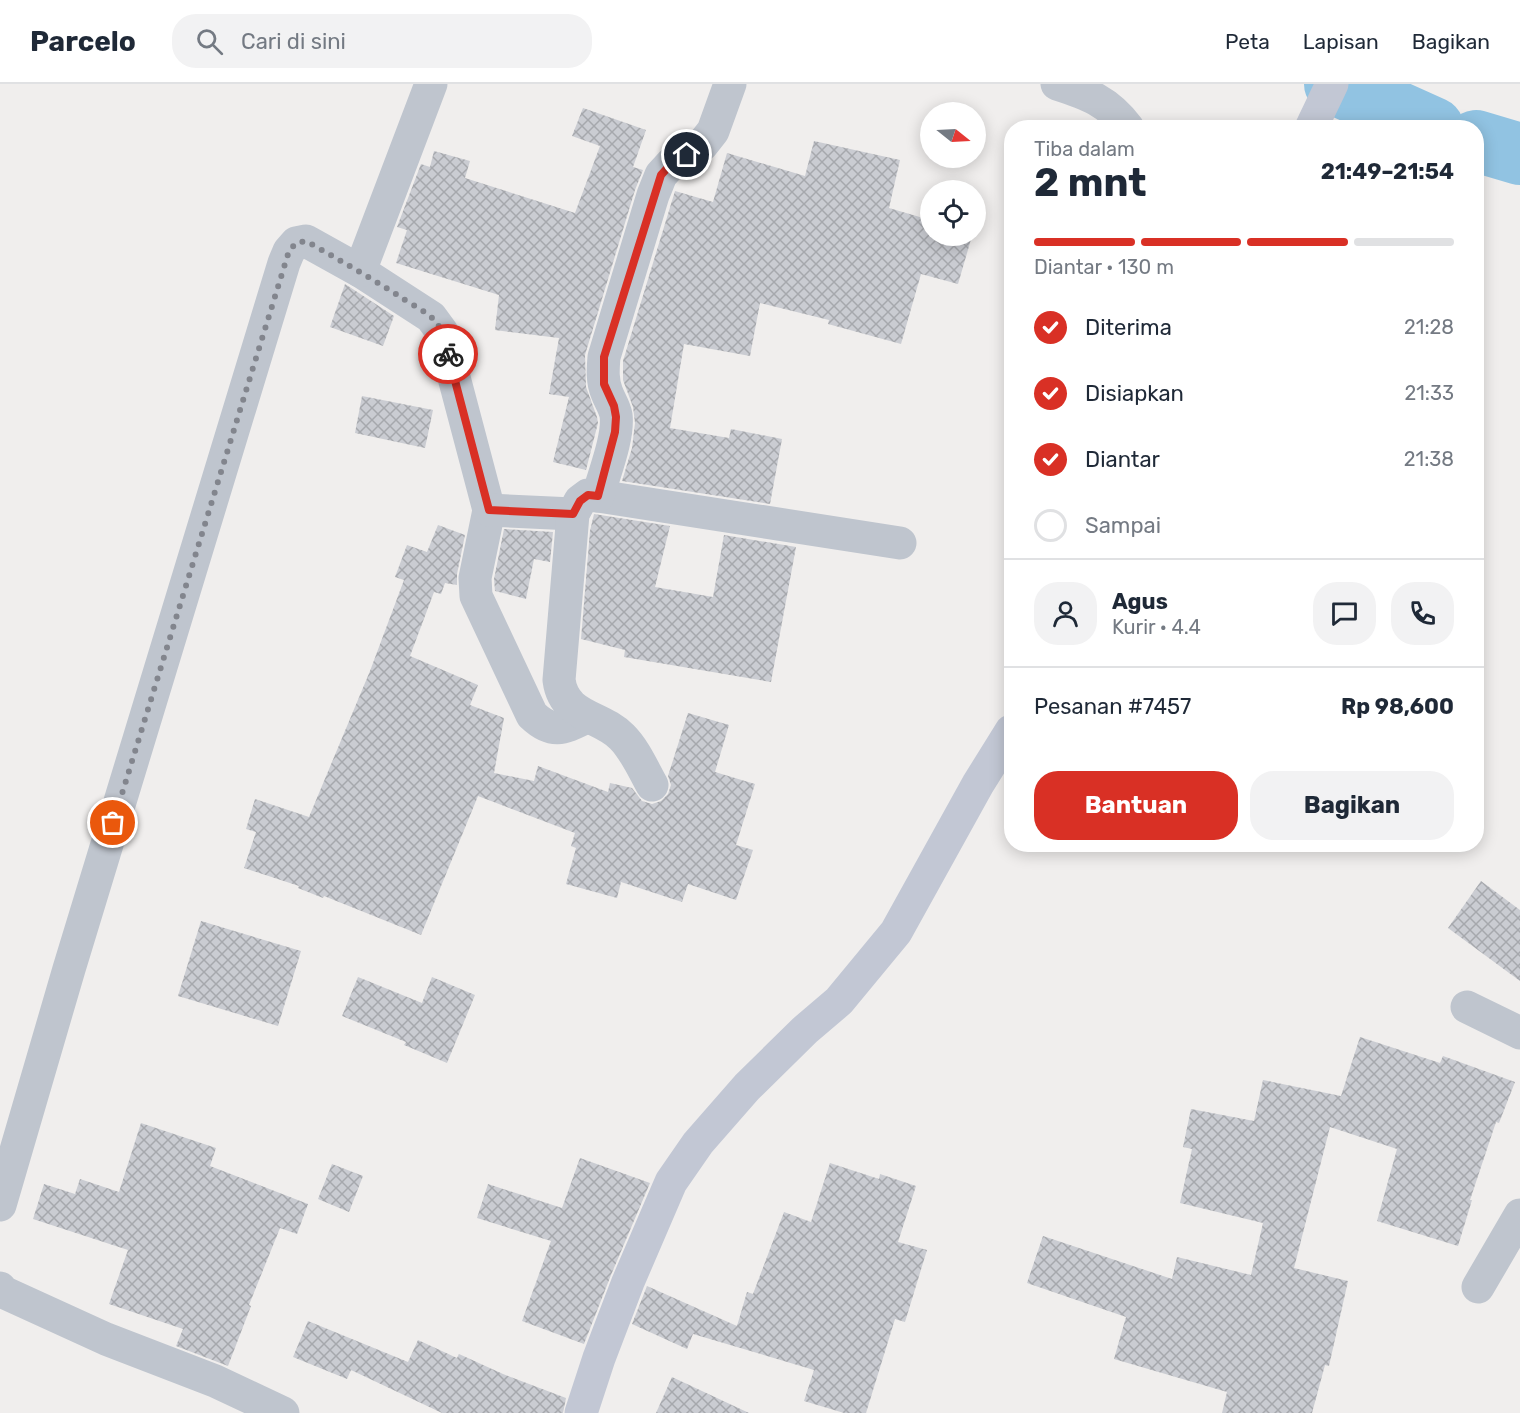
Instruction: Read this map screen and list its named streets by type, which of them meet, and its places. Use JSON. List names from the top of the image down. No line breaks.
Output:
{"north":"right","page":{"header":"Parcelo","search":"Cari di sini","nav":["Peta","Lapisan","Bagikan"],"heading":["2 mnt","Tiba dalam","21:49–21:54"],"panel":["Agus","Kurir · 4.4","Pesanan #7457","Rp 98,600"],"bar":"Diantar · 130 m","list":[["Diterima","21:28"],["Disiapkan","21:33"],["Diantar","21:38"],"Sampai"],"buttons":["Bantuan","Bagikan"]}}
